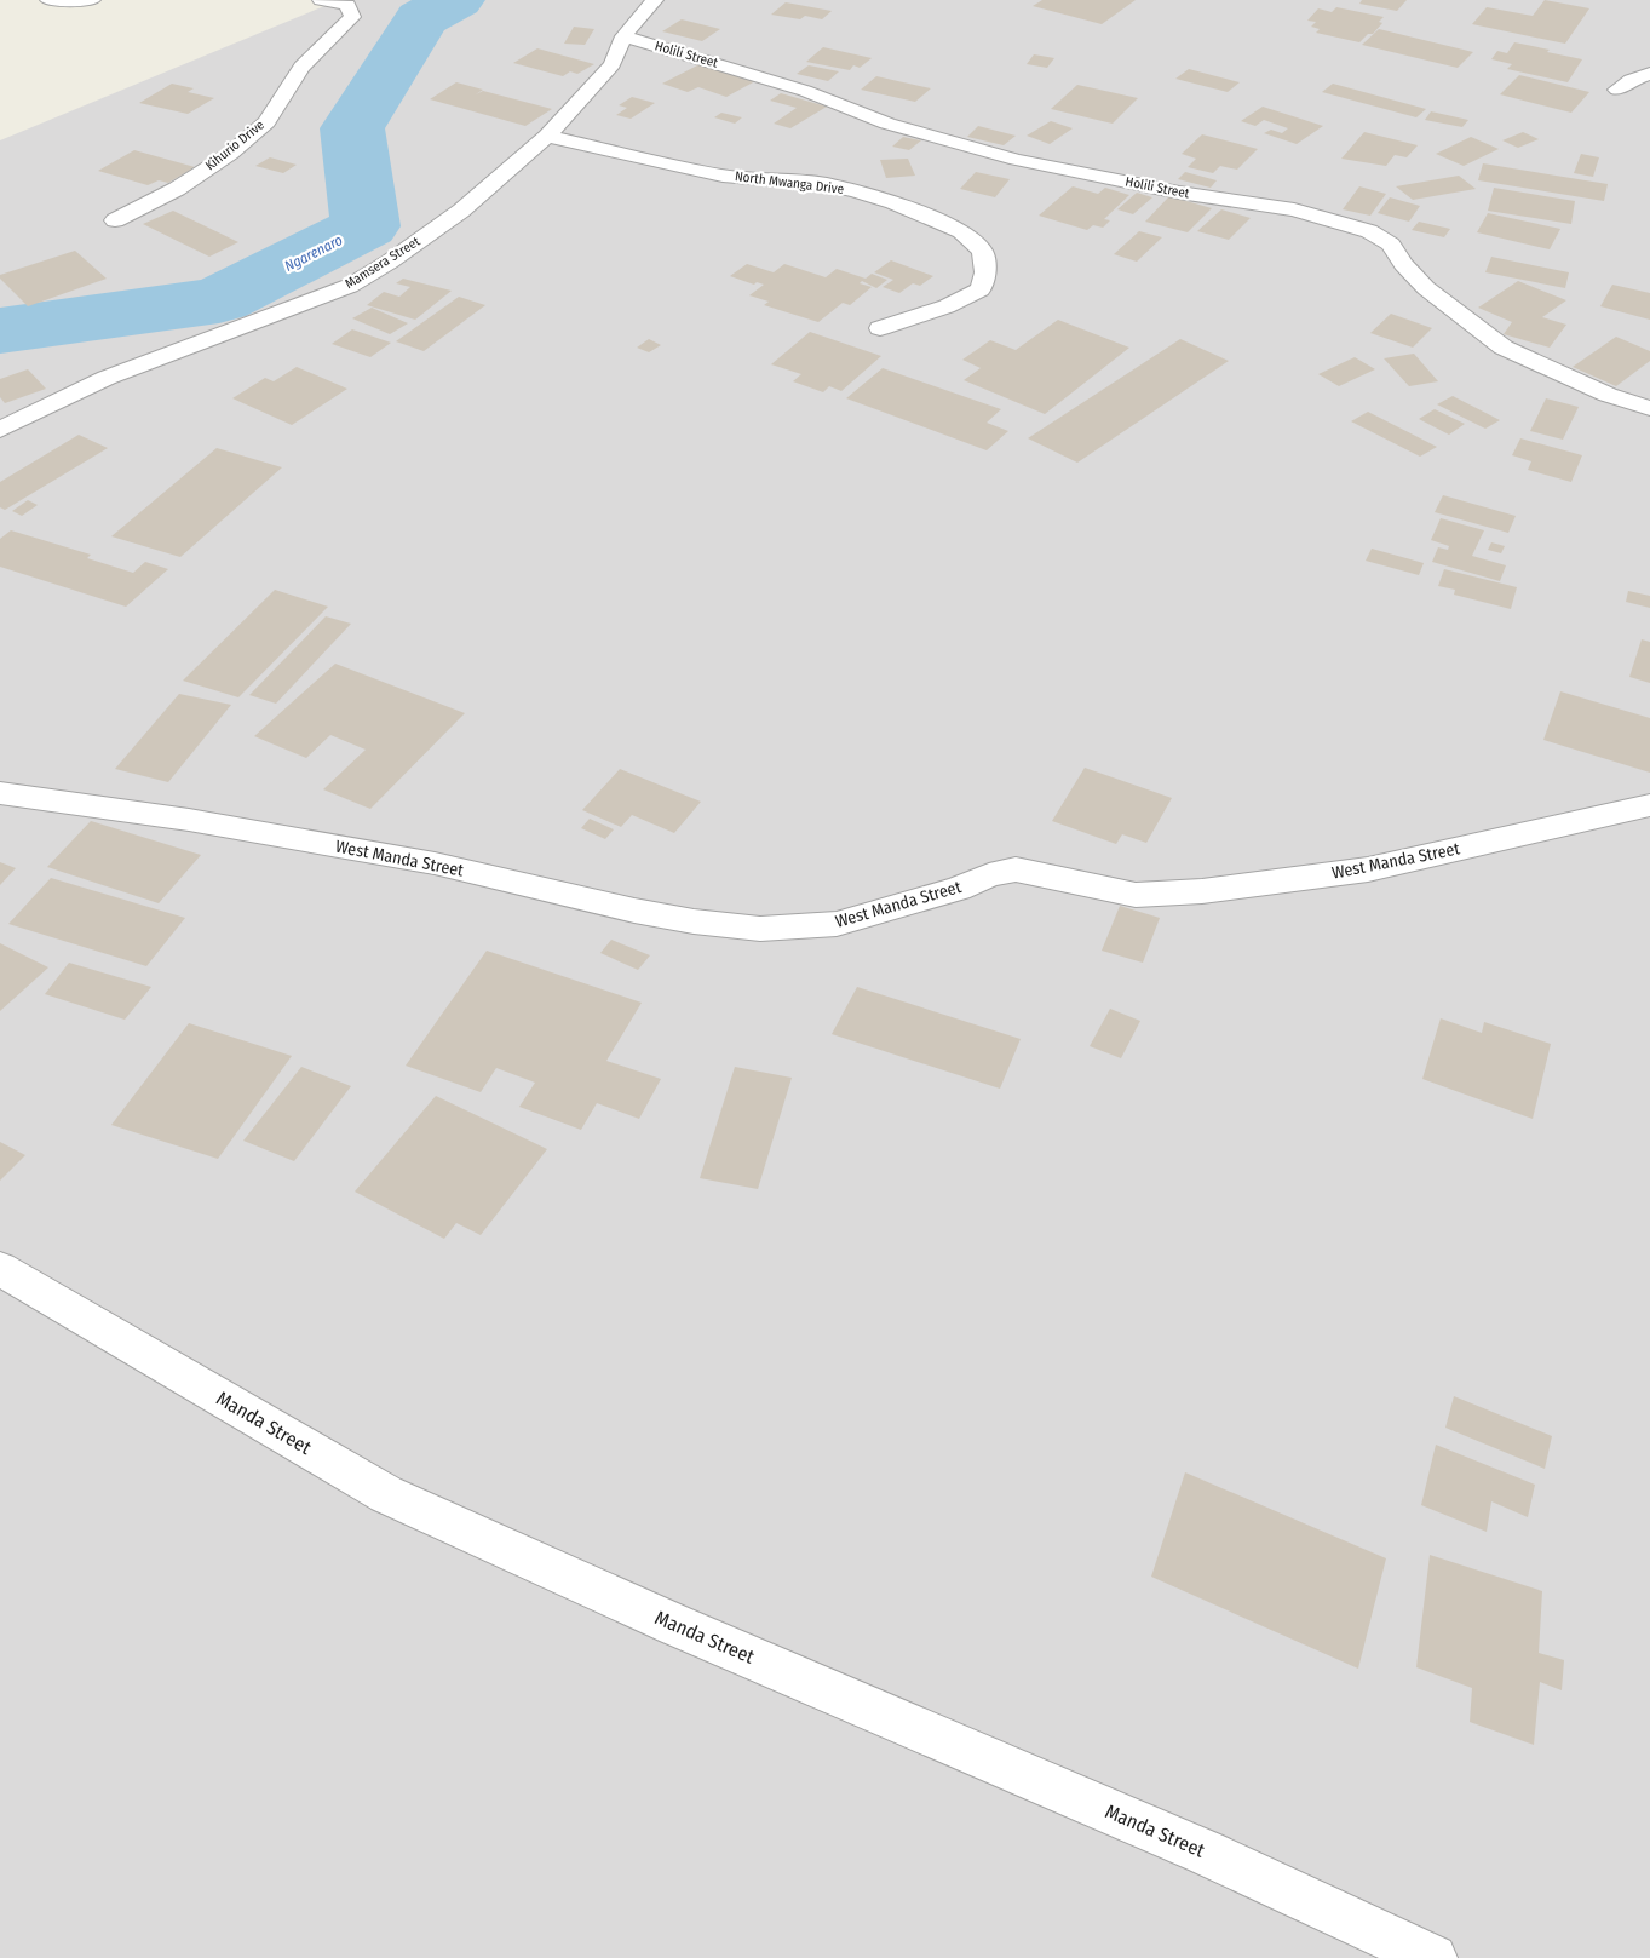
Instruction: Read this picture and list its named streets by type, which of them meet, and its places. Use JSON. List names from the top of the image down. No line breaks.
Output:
{"streets":{"street":["Holili Street","Kihurio Drive","North Mwanga Drive","Mamsera Street","West Manda Street","Manda Street"]},"crossings":[["Holili Street","Mamsera Street"],["North Mwanga Drive","Mamsera Street"]],"water":["Ngarenaro"]}
